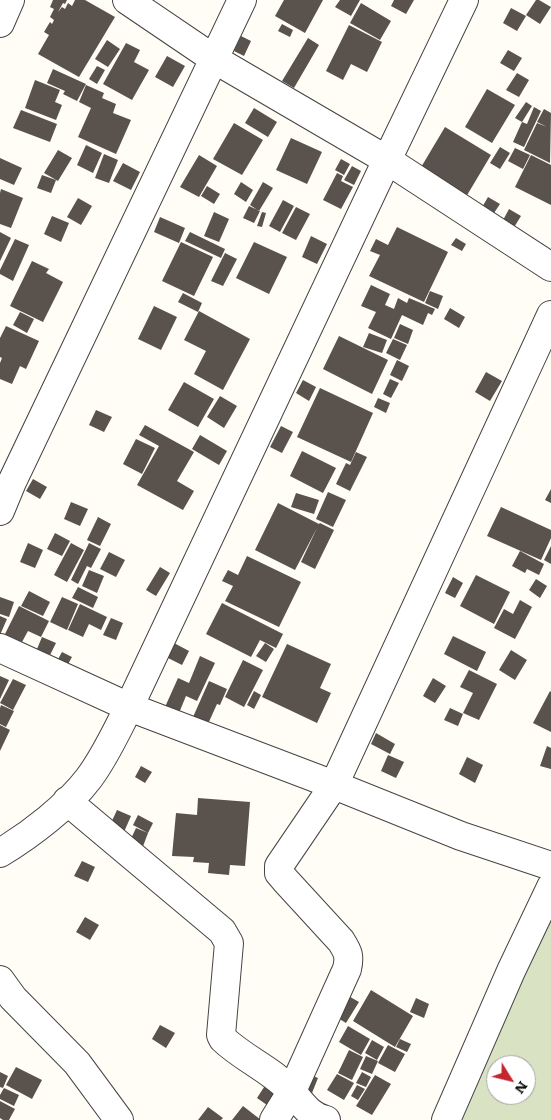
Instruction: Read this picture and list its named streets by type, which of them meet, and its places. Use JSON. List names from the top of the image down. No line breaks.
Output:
{"north":"bottom right"}
